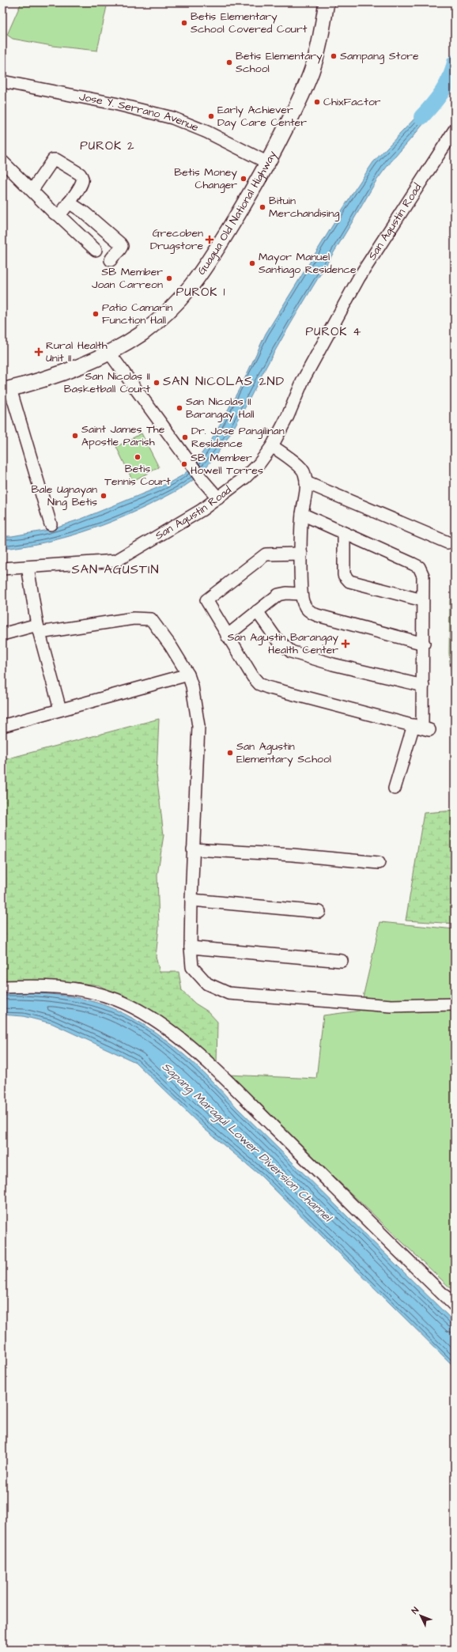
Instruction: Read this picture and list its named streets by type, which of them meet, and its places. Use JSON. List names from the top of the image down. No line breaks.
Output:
{"streets":{"main road":["Guagua Old National Highway"],"street":["Jose Y. Serrano Avenue","San Agustin Road"]},"crossings":[["Jose Y. Serrano Avenue","Guagua Old National Highway"]],"districts":["PUROK 2","PUROK 1","PUROK 4","SAN NICOLAS 2ND","SAN AGUSTIN"],"water":["Sapang Maragul Lower Diversion Channel"],"places":{"other":["Betis Elementary School Covered Court","Sampang Store","Betis Elementary School","ChixFactor","Early Achiever Day Care Center","Betis Money Changer","Bituin Merchandising","Mayor Manuel Santiago Residence","SB Member Joan Carreon","Patio Camarin Function Hall","San Nicolas II Basketball Court","San Nicolas II Barangay Hall","Saint James The Apostle Parish","Dr. Jose Pangilinan Residence","Betis Tennis Court","SB Member Howell Torres","Bale Ugnayan Ning Betis","San Agustin Elementary School"],"health":["Grecoben Drugstore","Rural Health Unit II","San Agustin Barangay Health Center"]},"north":"top left"}
